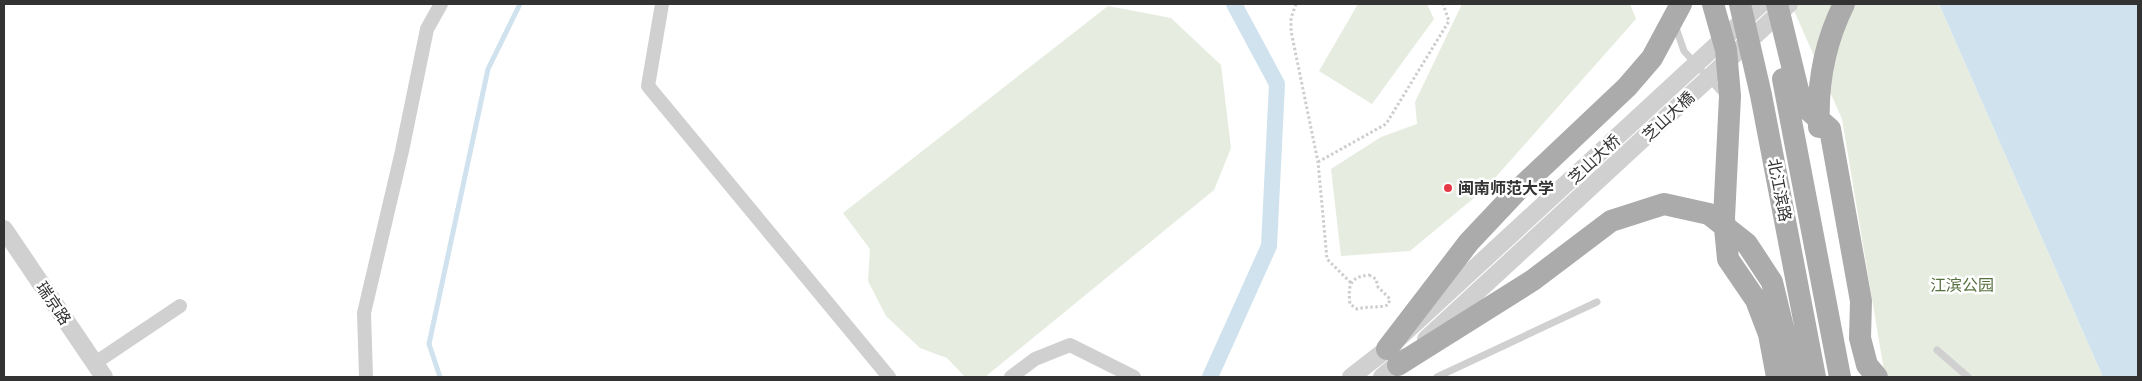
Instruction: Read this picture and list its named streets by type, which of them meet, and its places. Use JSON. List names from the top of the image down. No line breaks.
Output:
{"streets":{"main road":["北江滨路"],"street":["芝山大橋","芝山大桥","瑞京路"]},"crossings":[["芝山大橋","芝山大桥"]],"parks":["江滨公园"],"places":["闽南师范大学"]}
